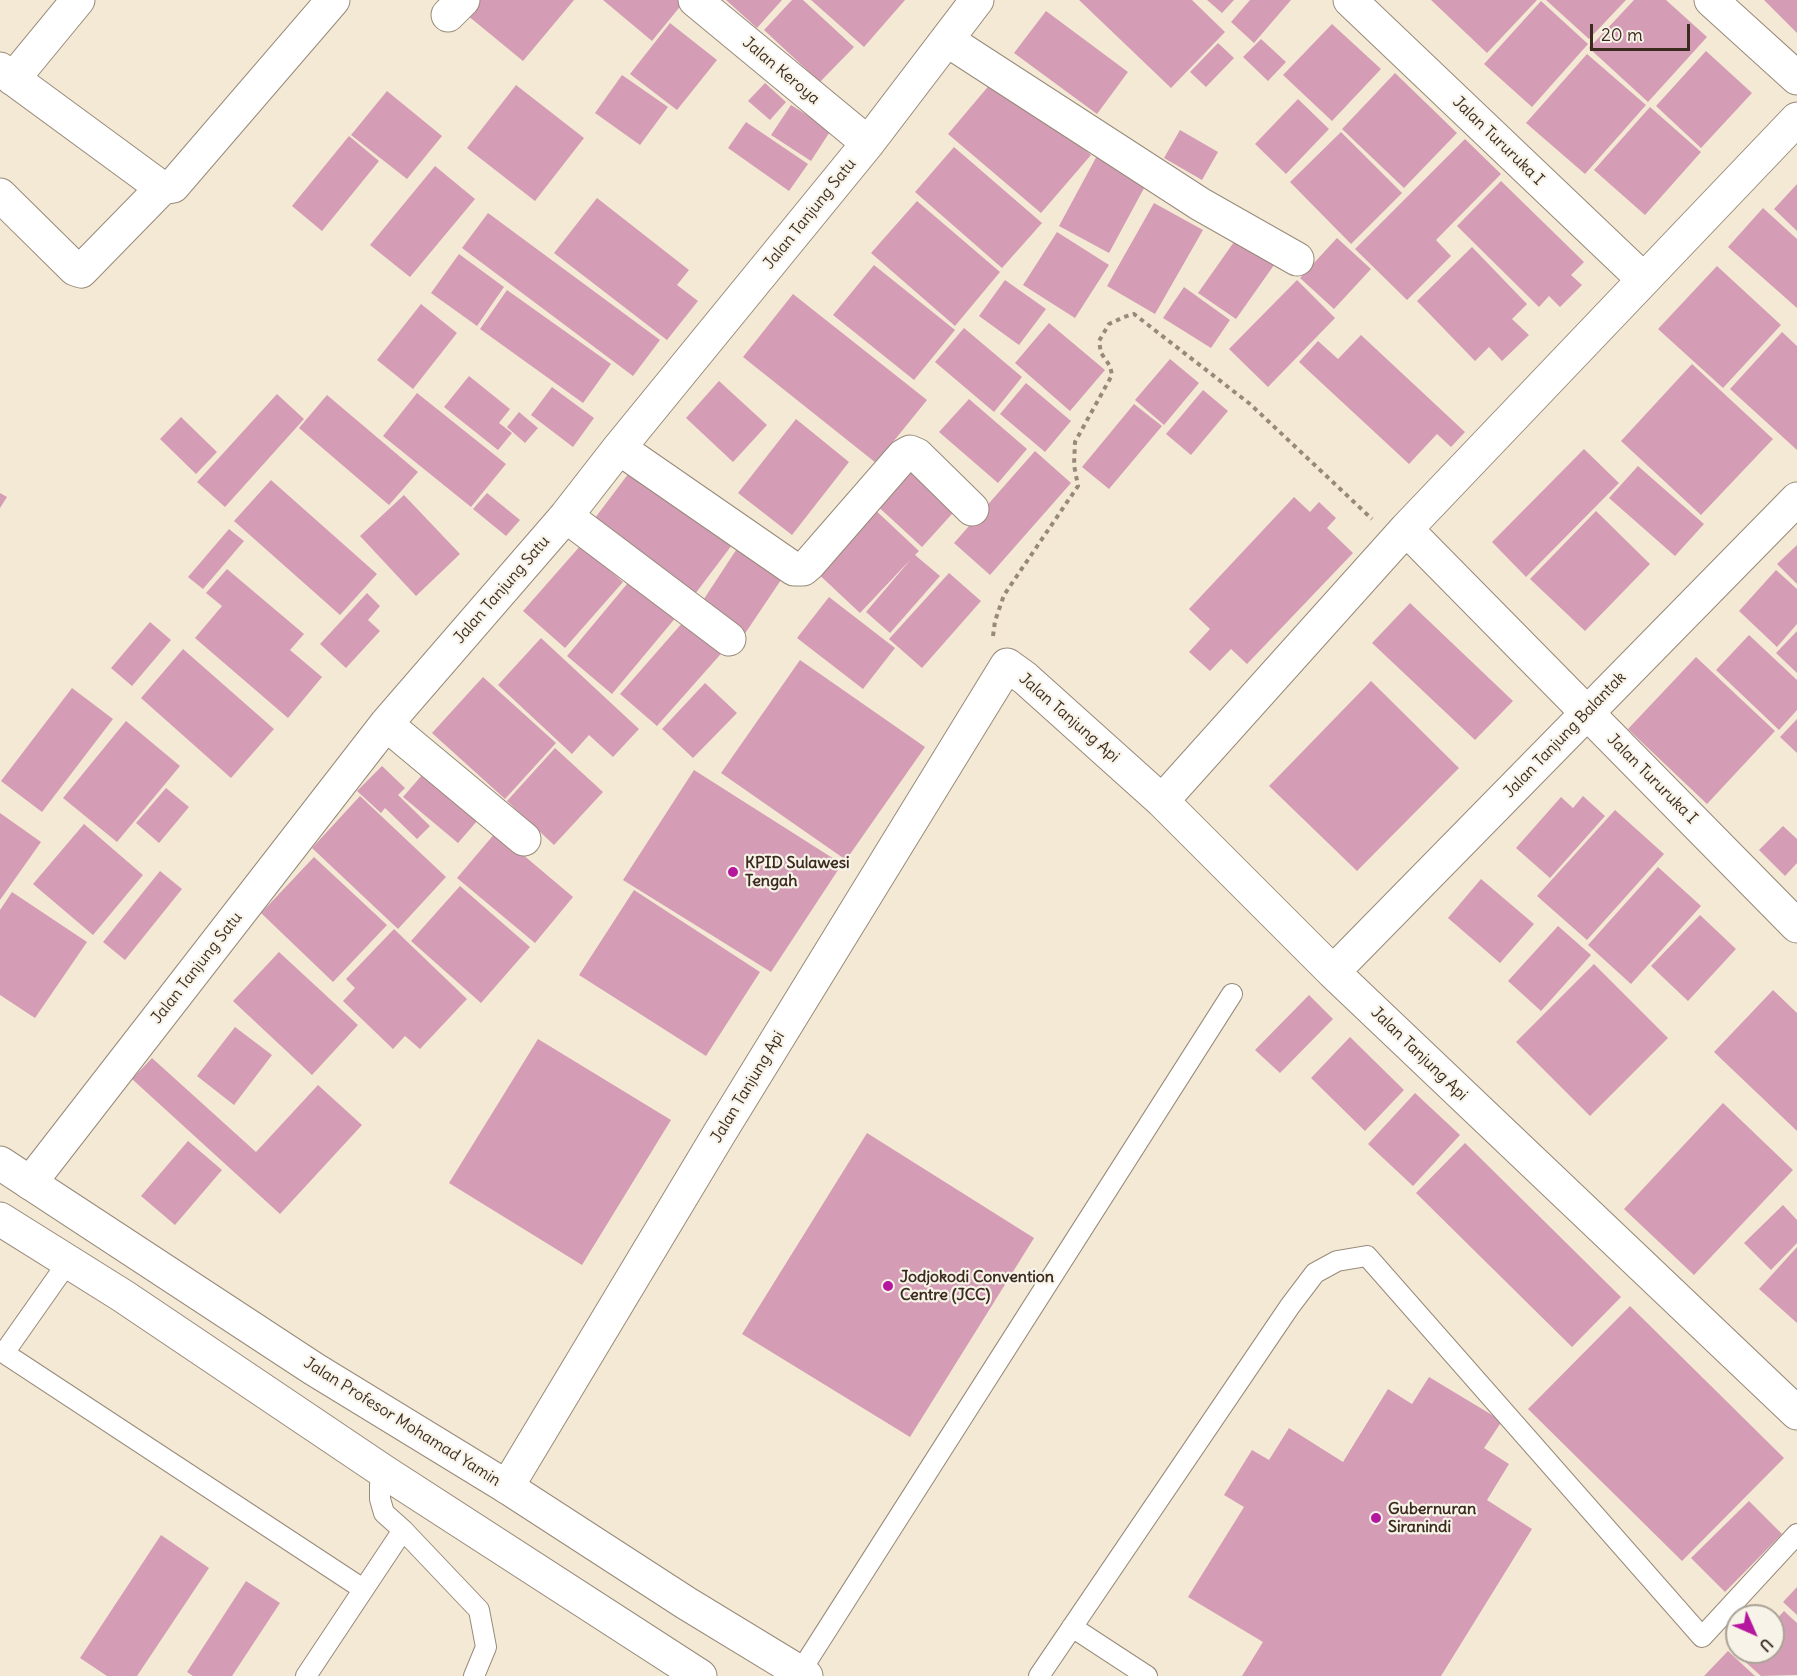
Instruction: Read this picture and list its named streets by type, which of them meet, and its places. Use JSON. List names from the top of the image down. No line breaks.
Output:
{"streets":{"street":["Jalan Keroya","Jalan Tururuka I","Jalan Tanjung Satu","Jalan Tanjung Api","Jalan Tanjung Balantak","Jalan Profesor Mohamad Yamin"]},"crossings":[["Jalan Keroya","Jalan Tanjung Satu"],["Jalan Tururuka I","Jalan Tanjung Balantak"],["Jalan Tanjung Satu","Jalan Profesor Mohamad Yamin"],["Jalan Tanjung Api","Jalan Tanjung Balantak"],["Jalan Tanjung Api","Jalan Profesor Mohamad Yamin"]],"places":["KPID Sulawesi Tengah","Jodjokodi Convention Centre (JCC)","Gubernuran Siranindi"],"scale_bar":"20 m","north":"bottom right"}
